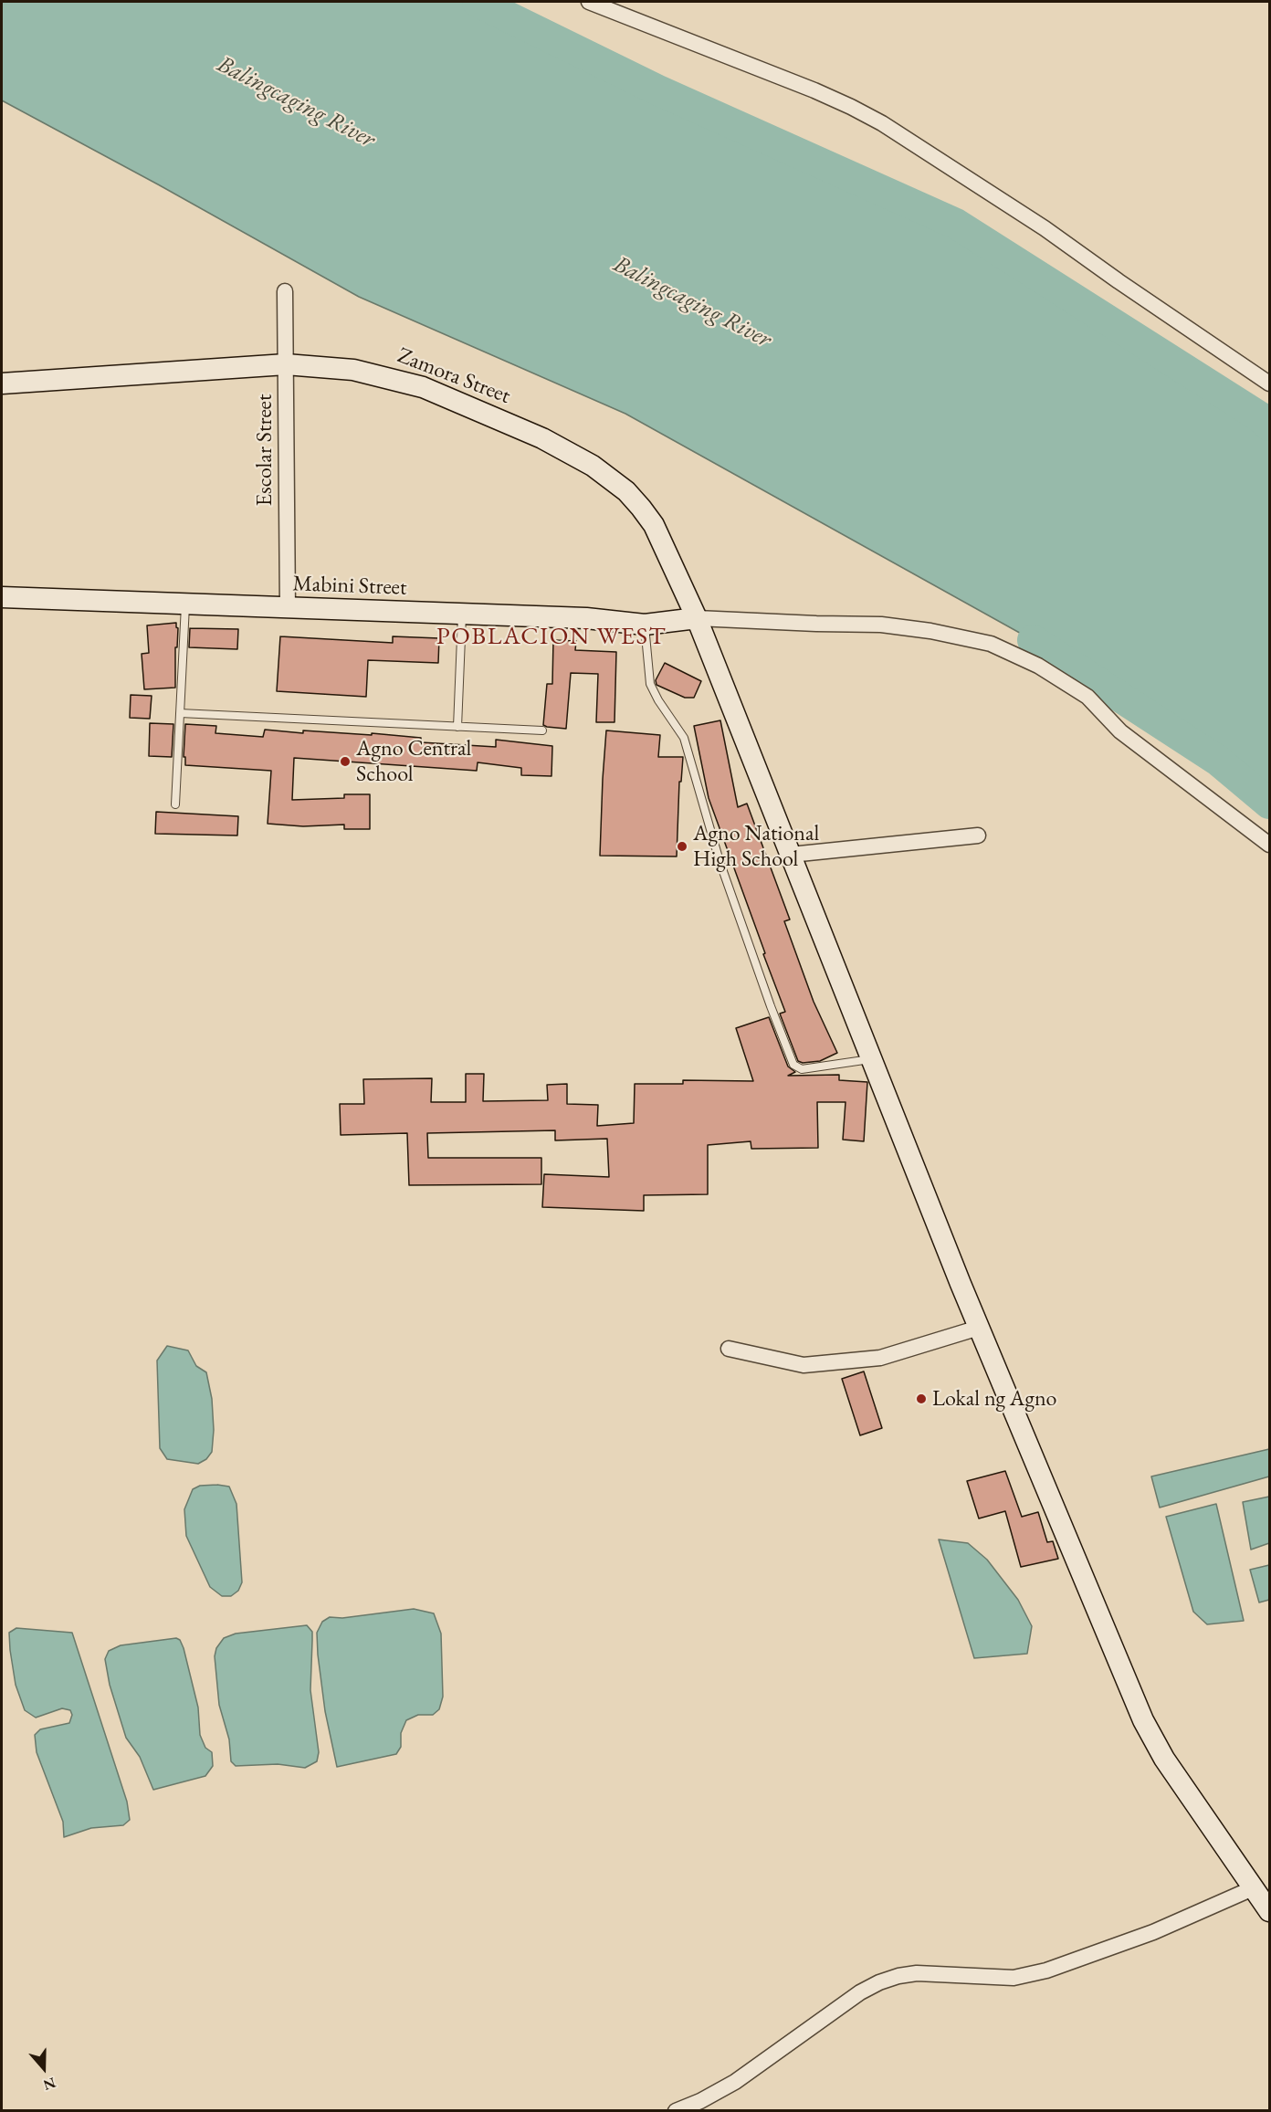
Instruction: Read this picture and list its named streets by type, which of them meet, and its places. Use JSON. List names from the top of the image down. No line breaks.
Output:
{"streets":{"street":["Zamora Street","Escolar Street","Mabini Street"]},"crossings":[["Zamora Street","Escolar Street"],["Zamora Street","Mabini Street"],["Escolar Street","Mabini Street"]],"districts":["POBLACION WEST"],"water":["Balingcaging River"],"places":["Agno Central School","Agno National High School","Lokal ng Agno"],"north":"bottom"}
